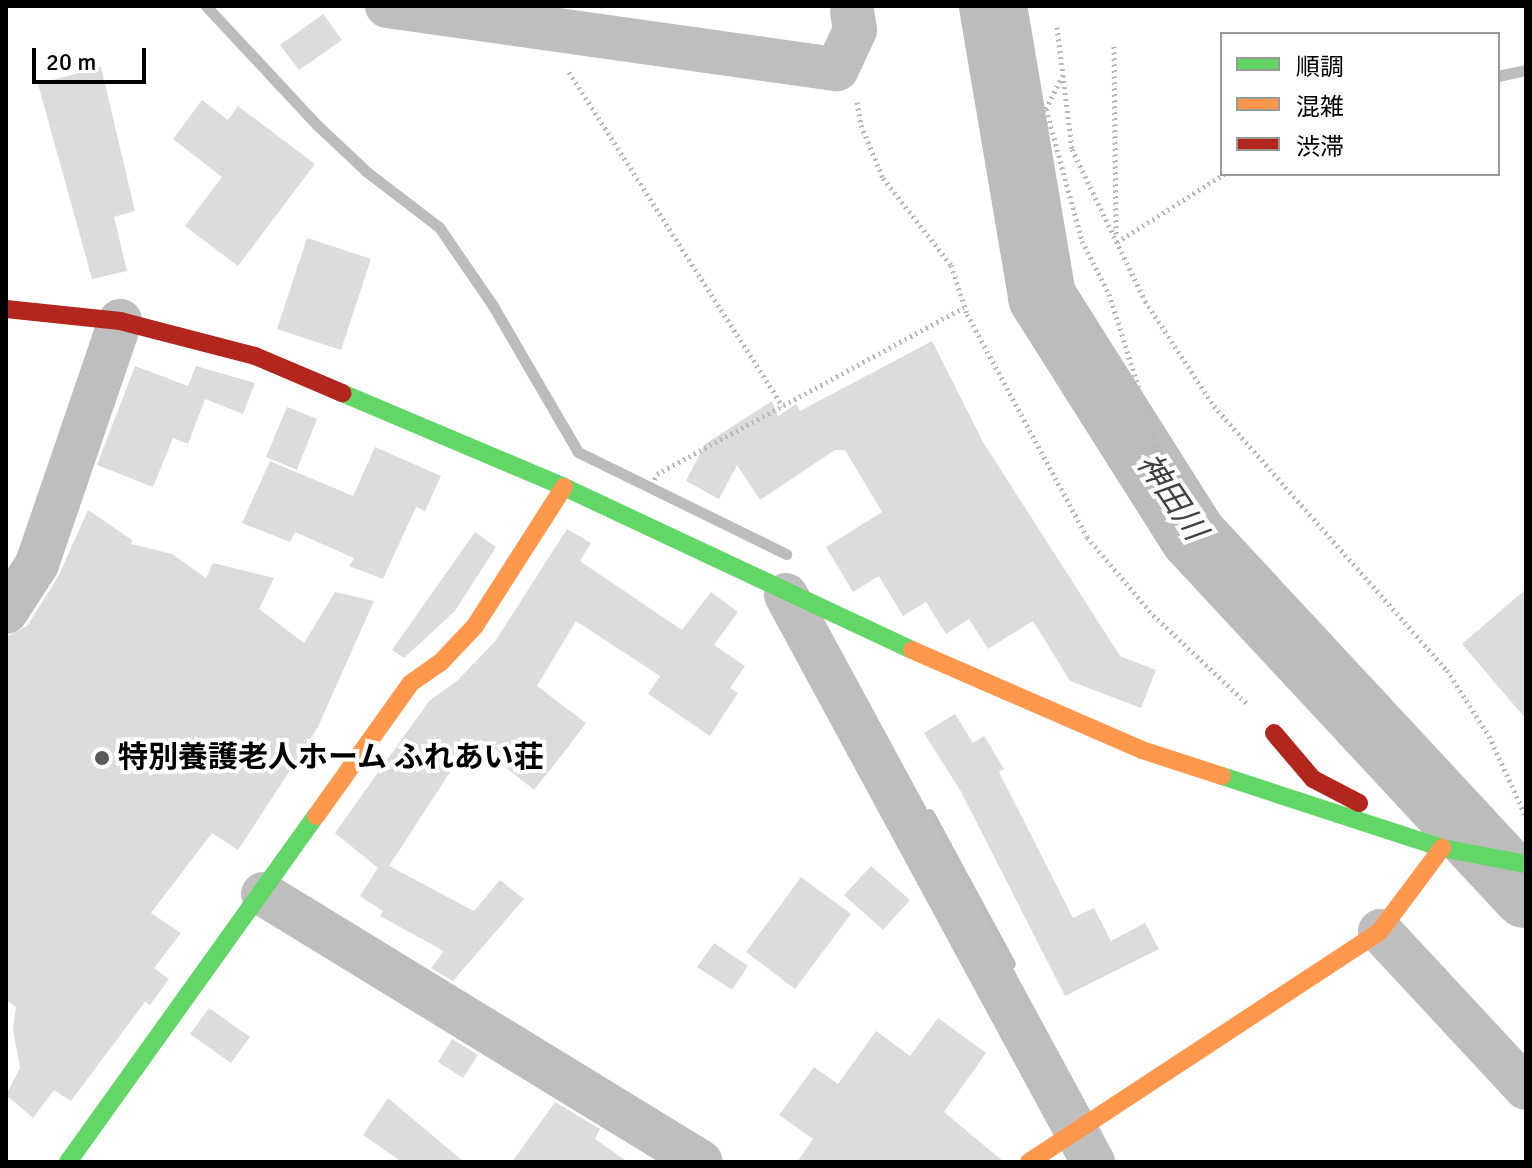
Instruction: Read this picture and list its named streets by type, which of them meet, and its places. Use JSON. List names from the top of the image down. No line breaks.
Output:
{"water":["神田川"],"places":["特別養護老人ホーム ふれあい荘"],"legend":["順調","混雑","渋滞"],"scale_bar":"20 m"}
